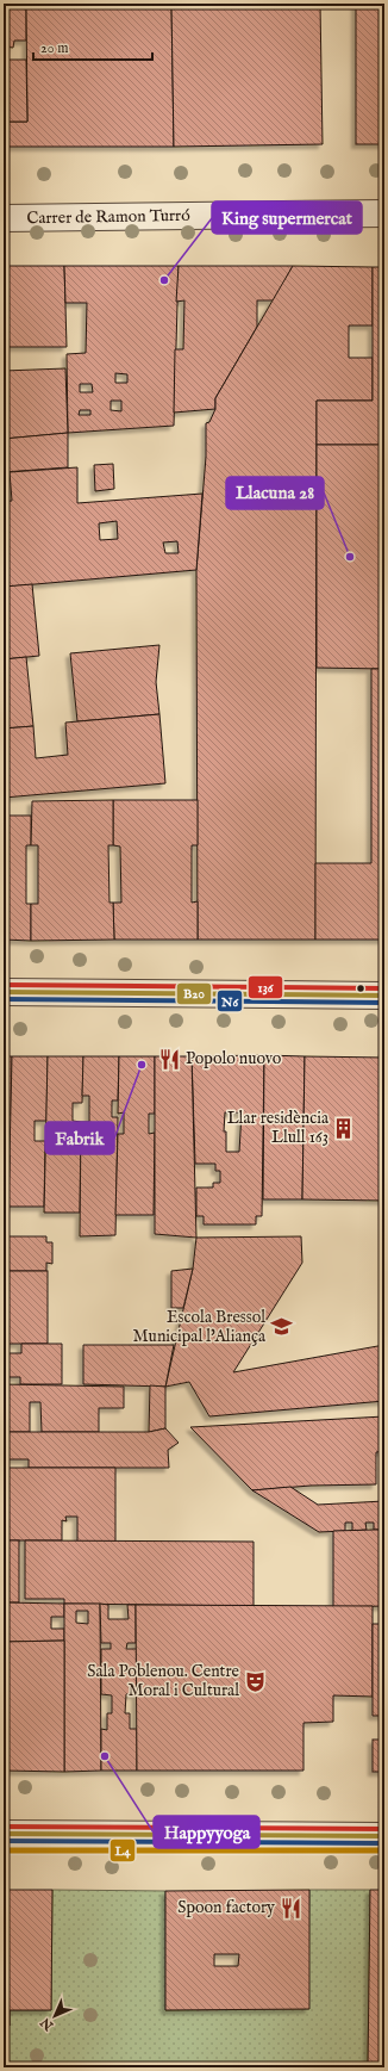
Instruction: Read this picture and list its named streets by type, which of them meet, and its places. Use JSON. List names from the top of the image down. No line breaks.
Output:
{"streets":{"street":["Carrer de Ramon Turró"]},"places":{"other":["King supermercat","Llacuna 28","Fabrik","Happyyoga"],"restaurant":["Popolo nuovo","Spoon factory"],"building":["Llar residència Llull 163"],"school or university":["Escola Bressol Municipal l'Aliança"],"theatre":["Sala Poblenou. Centre Moral i Cultural"]},"lines":["transit line 136","transit line B20","transit line N6","transit line L4"],"scale_bar":"20 m","north":"bottom left"}
